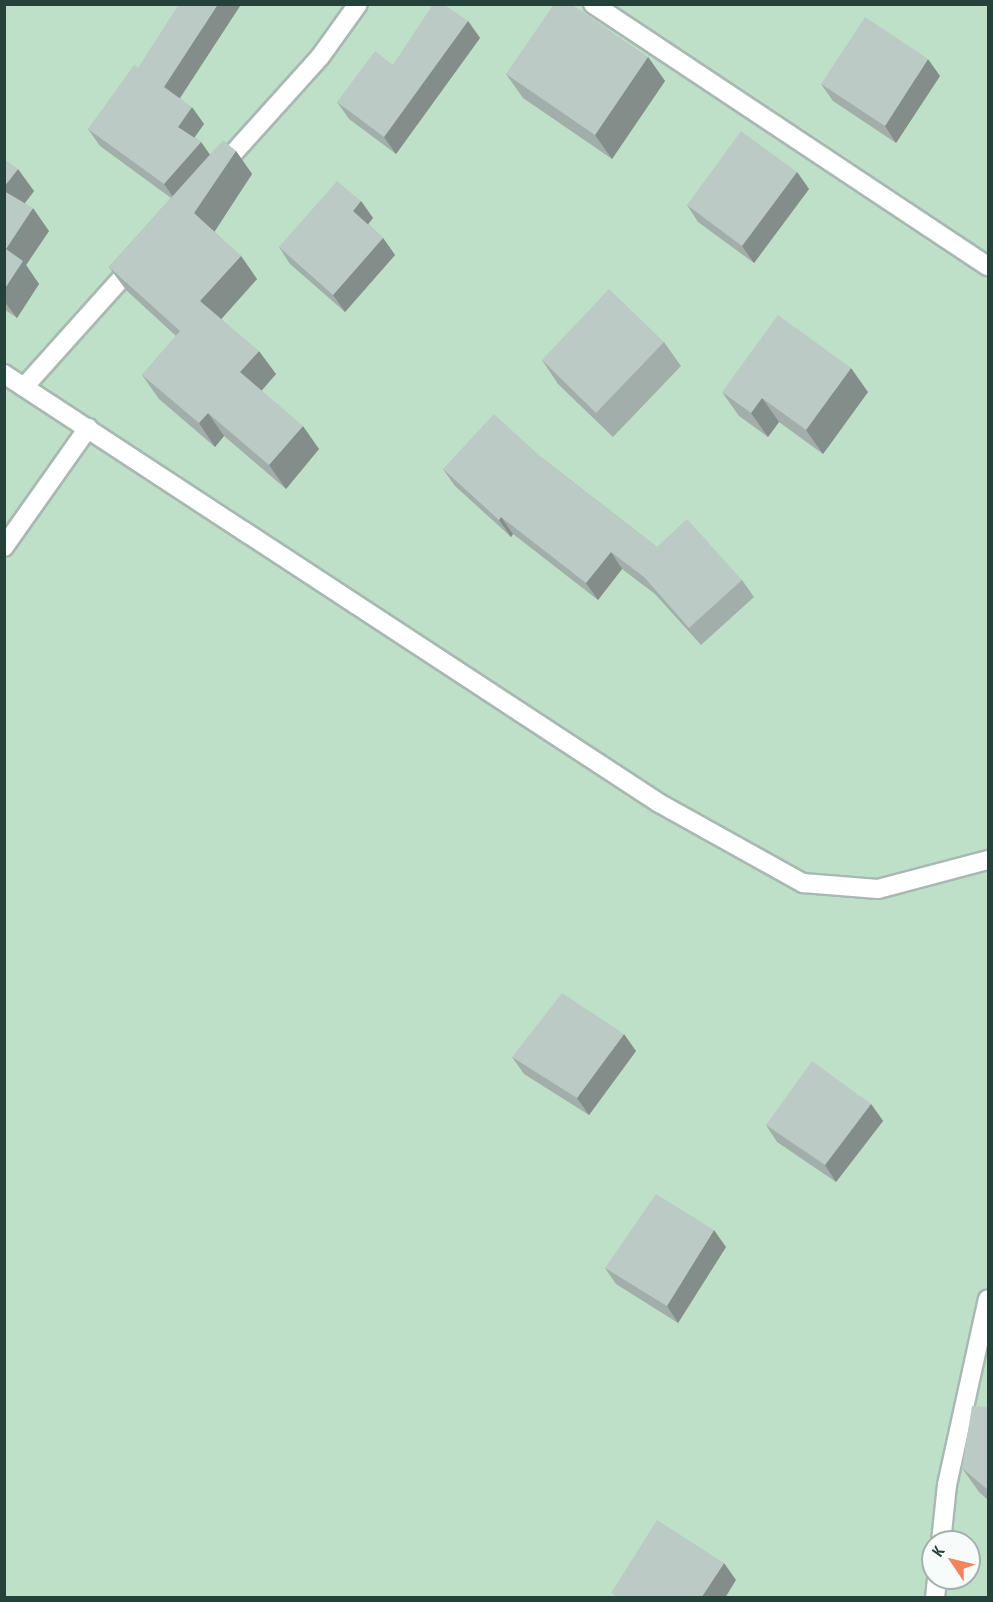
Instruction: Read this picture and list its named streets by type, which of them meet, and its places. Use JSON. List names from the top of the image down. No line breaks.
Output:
{"north":"top left"}
